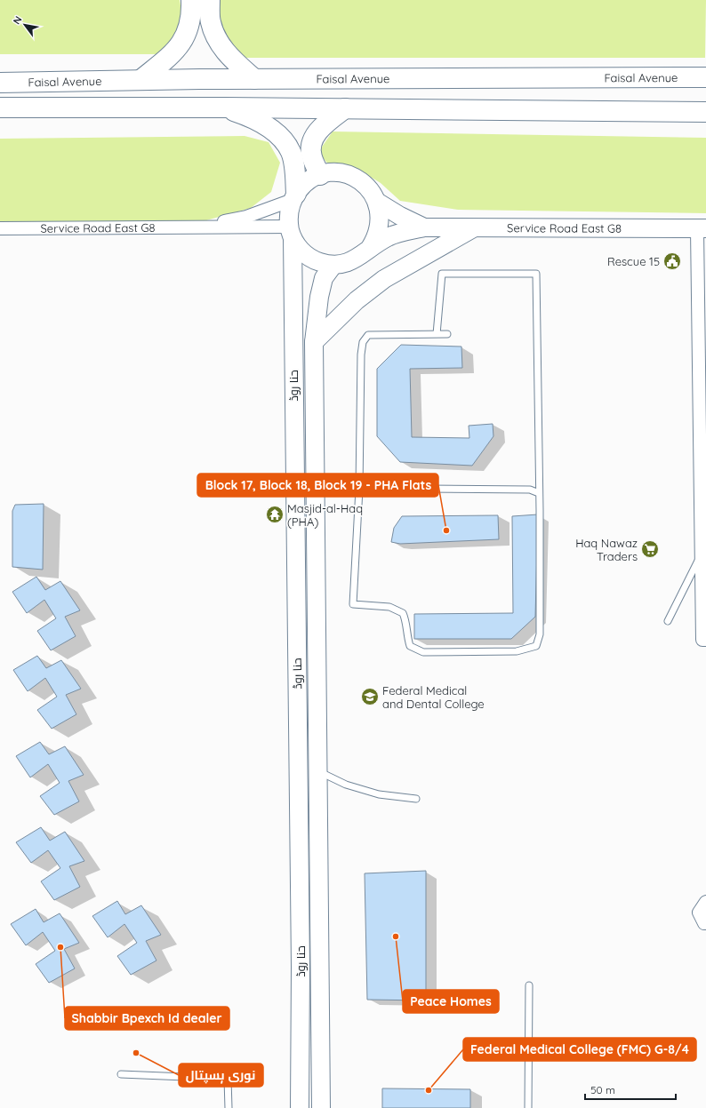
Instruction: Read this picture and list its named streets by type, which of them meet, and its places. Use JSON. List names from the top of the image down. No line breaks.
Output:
{"streets":{"main road":["Faisal Avenue"],"street":["Service Road East G8","حنا روڈ"]},"crossings":[["Service Road East G8","حنا روڈ"]],"places":{"public building":["Rescue 15"],"temple":["Masjid-al-Haq (PHA)"],"other":["Block 17, Block 18, Block 19 - PHA Flats","Peace Homes","Shabbir Bpexch Id dealer","نوری ہسپتال","Federal Medical College (FMC) G-8/4"],"supermarket":["Haq Nawaz Traders"],"school or university":["Federal Medical and Dental College"]},"scale_bar":"50 m","north":"top left"}
